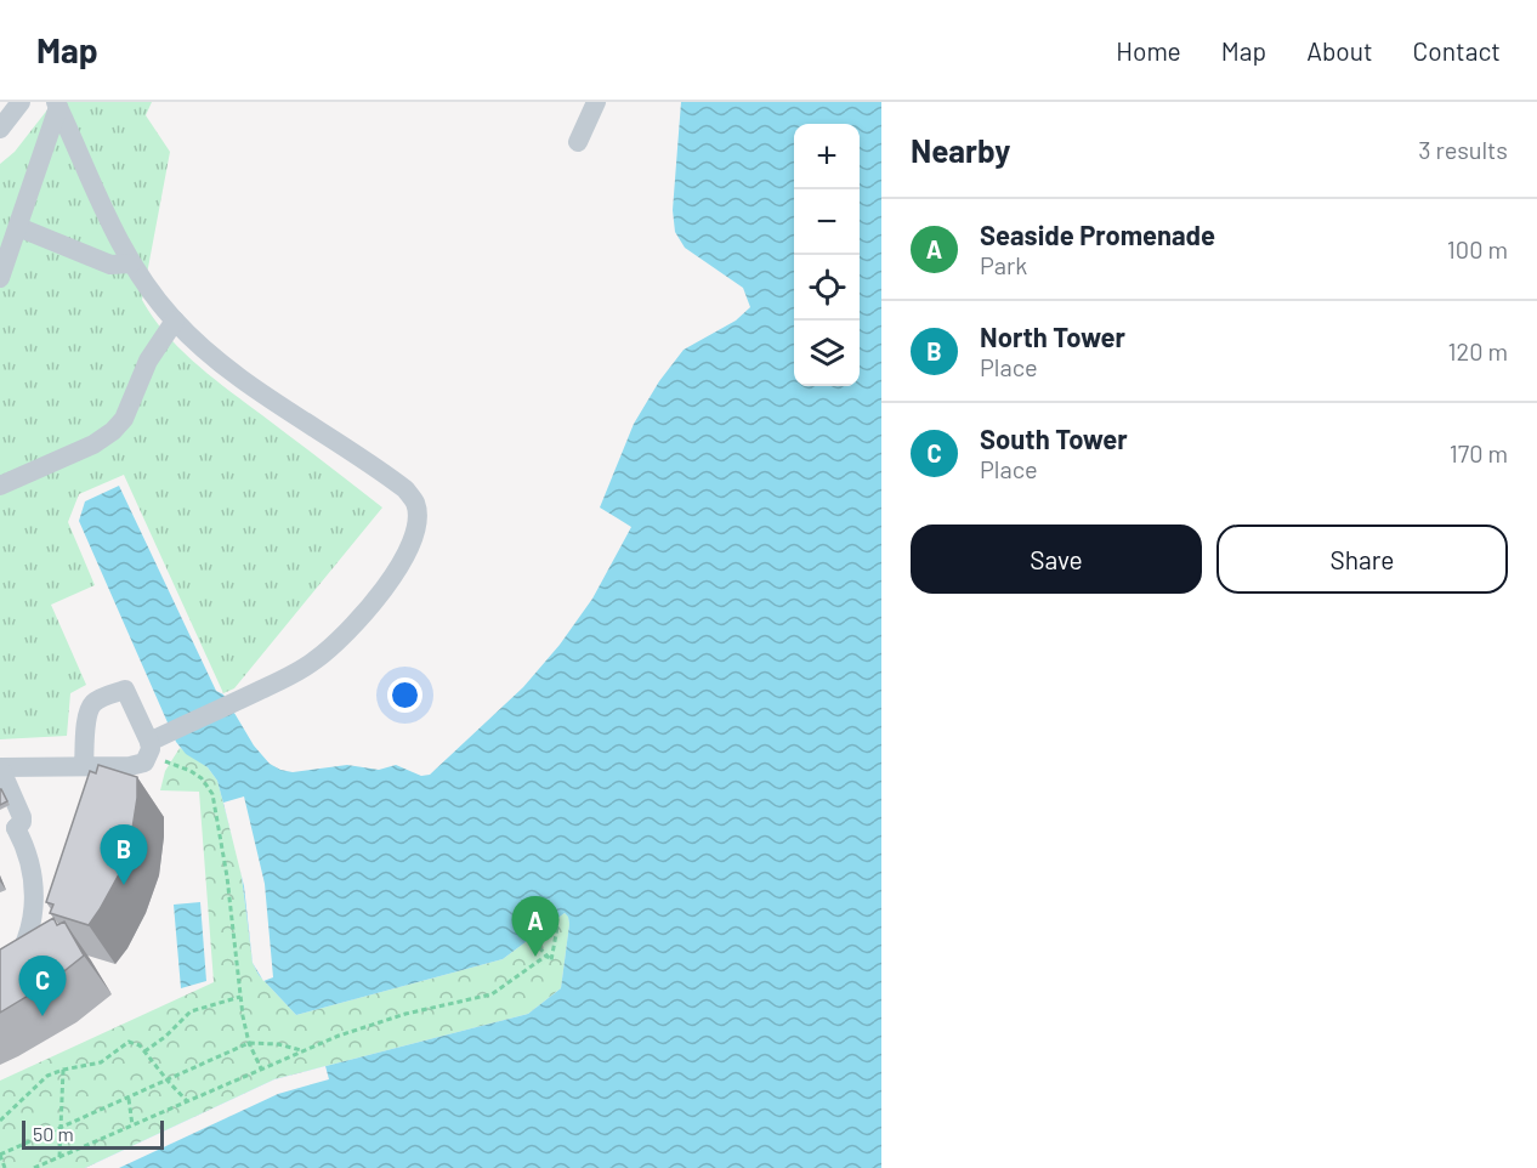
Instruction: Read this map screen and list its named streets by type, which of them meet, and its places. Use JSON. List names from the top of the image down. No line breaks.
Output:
{"scale_bar":"50 m","page":{"header":"Map","nav":["Home","Map","About","Contact"],"heading":["Nearby","3 results"],"map_buttons":["+","−"],"list":[{"mark":"A","name":"Seaside Promenade","note":"Park","value":"100 m"},{"mark":"B","name":"North Tower","note":"Place","value":"120 m"},{"mark":"C","name":"South Tower","note":"Place","value":"170 m"}],"buttons":["Save","Share"],"pins":["B","A","C"],"scale":"50 m"}}
